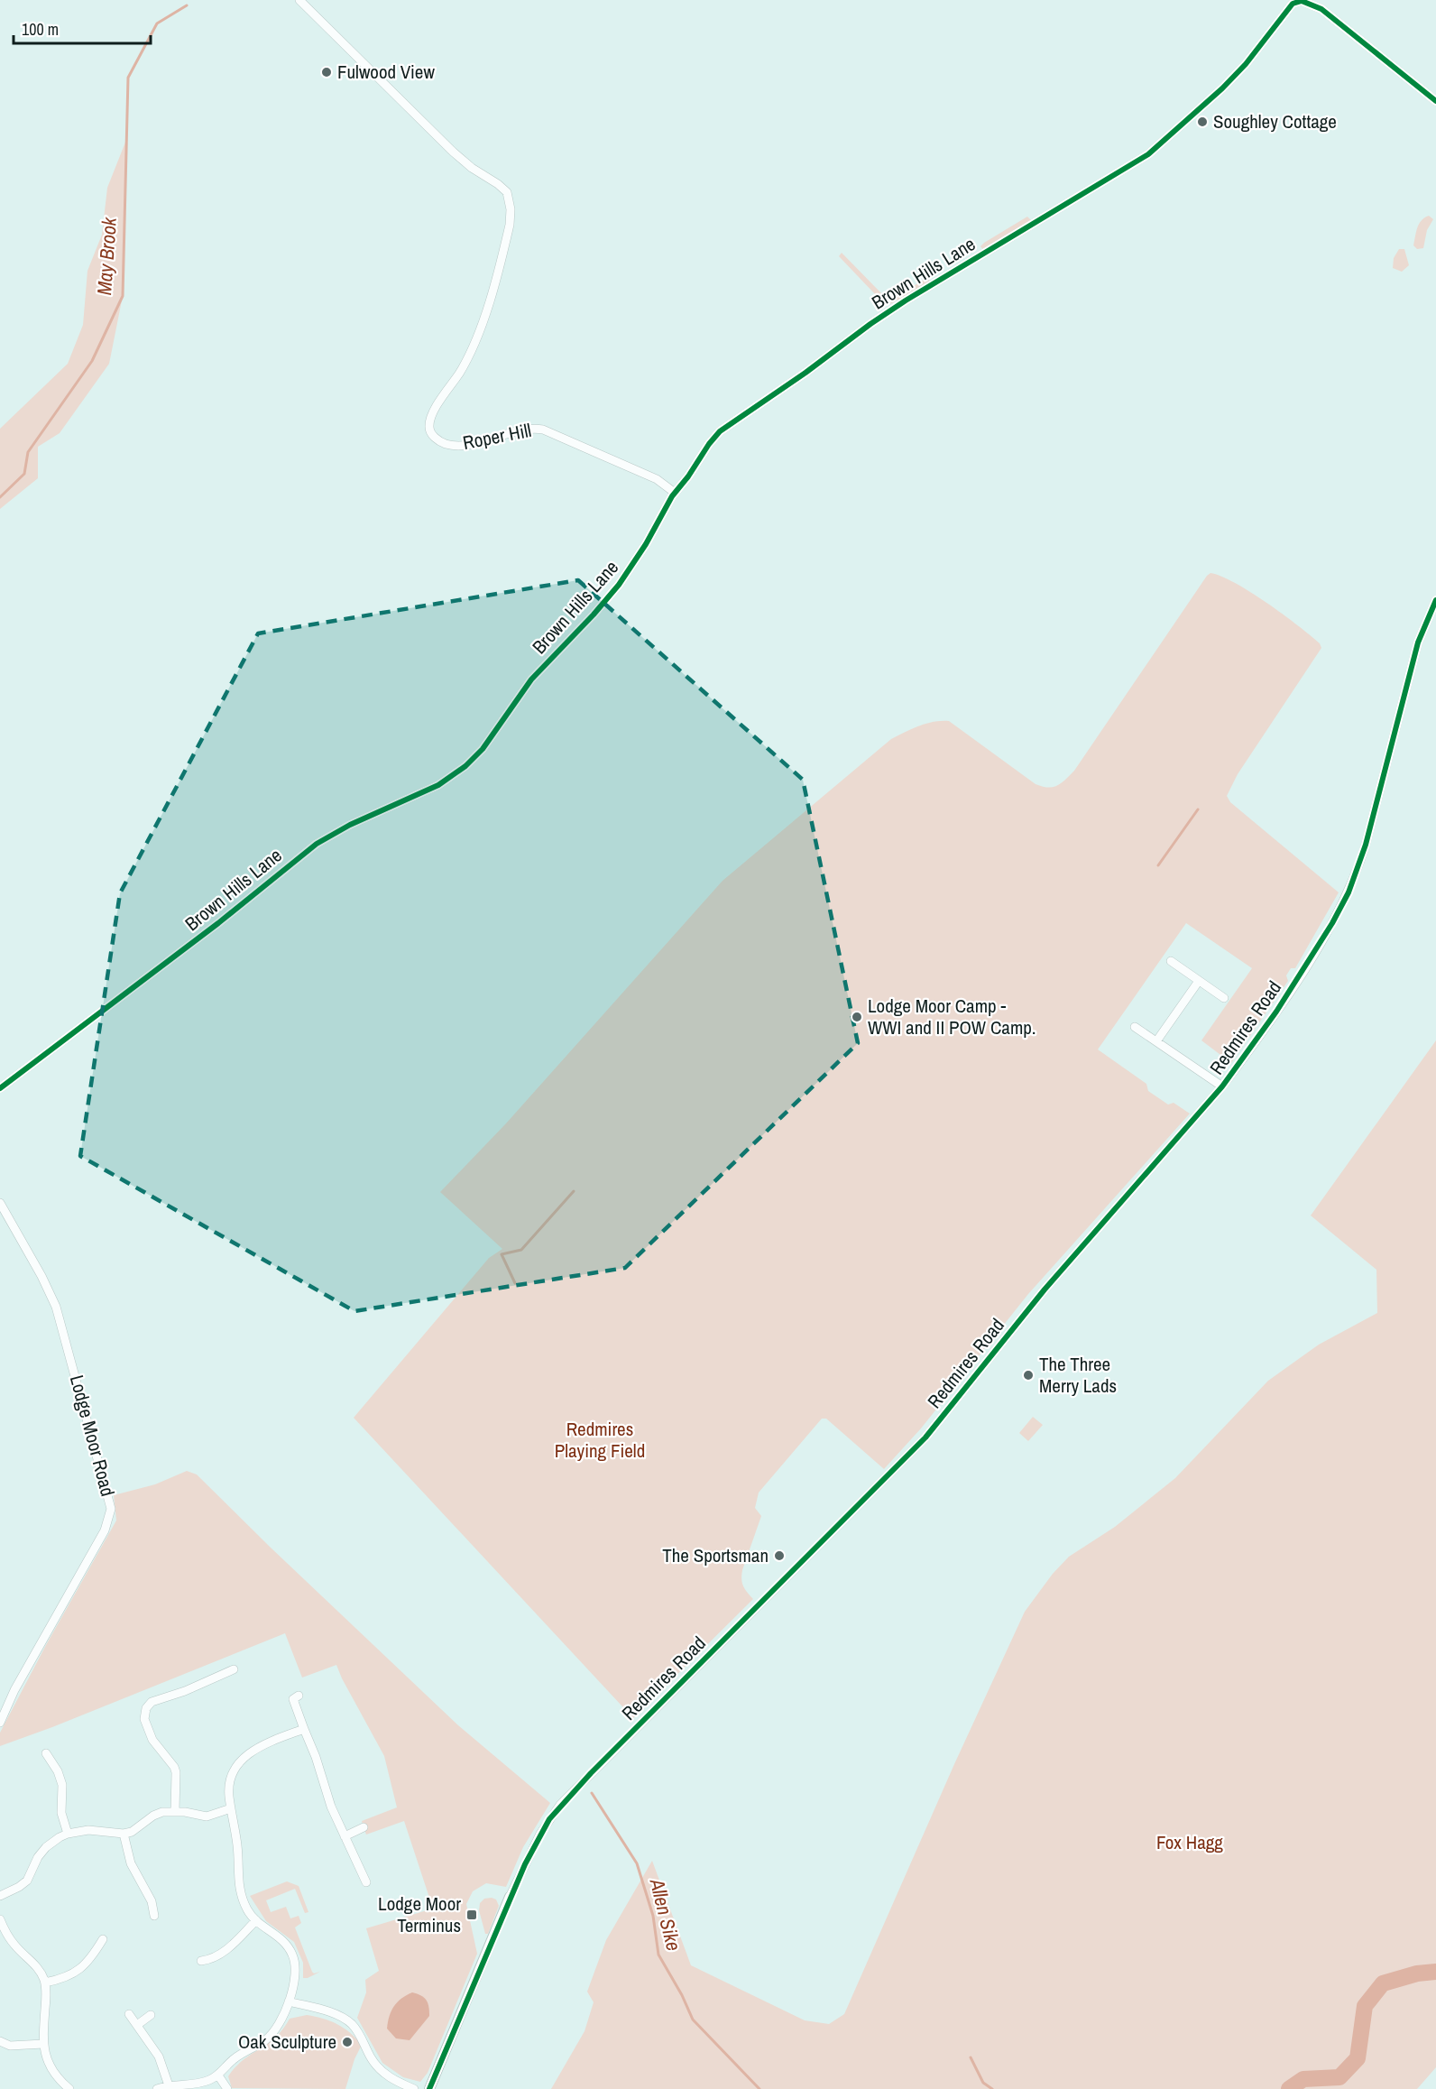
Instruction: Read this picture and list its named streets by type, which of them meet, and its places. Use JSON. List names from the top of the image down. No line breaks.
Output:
{"streets":{"street":["Brown Hills Lane","Roper Hill","Redmires Road","Lodge Moor Road"]},"crossings":[["Brown Hills Lane","Roper Hill"]],"water":["May Brook","Allen Sike"],"parks":["Redmires Playing Field","Fox Hagg"],"places":{"other":["Fulwood View","Soughley Cottage","Lodge Moor Camp - WWI and II POW Camp.","The Three Merry Lads","The Sportsman","Oak Sculpture"],"transit":["Lodge Moor Terminus"]},"scale_bar":"100 m"}
